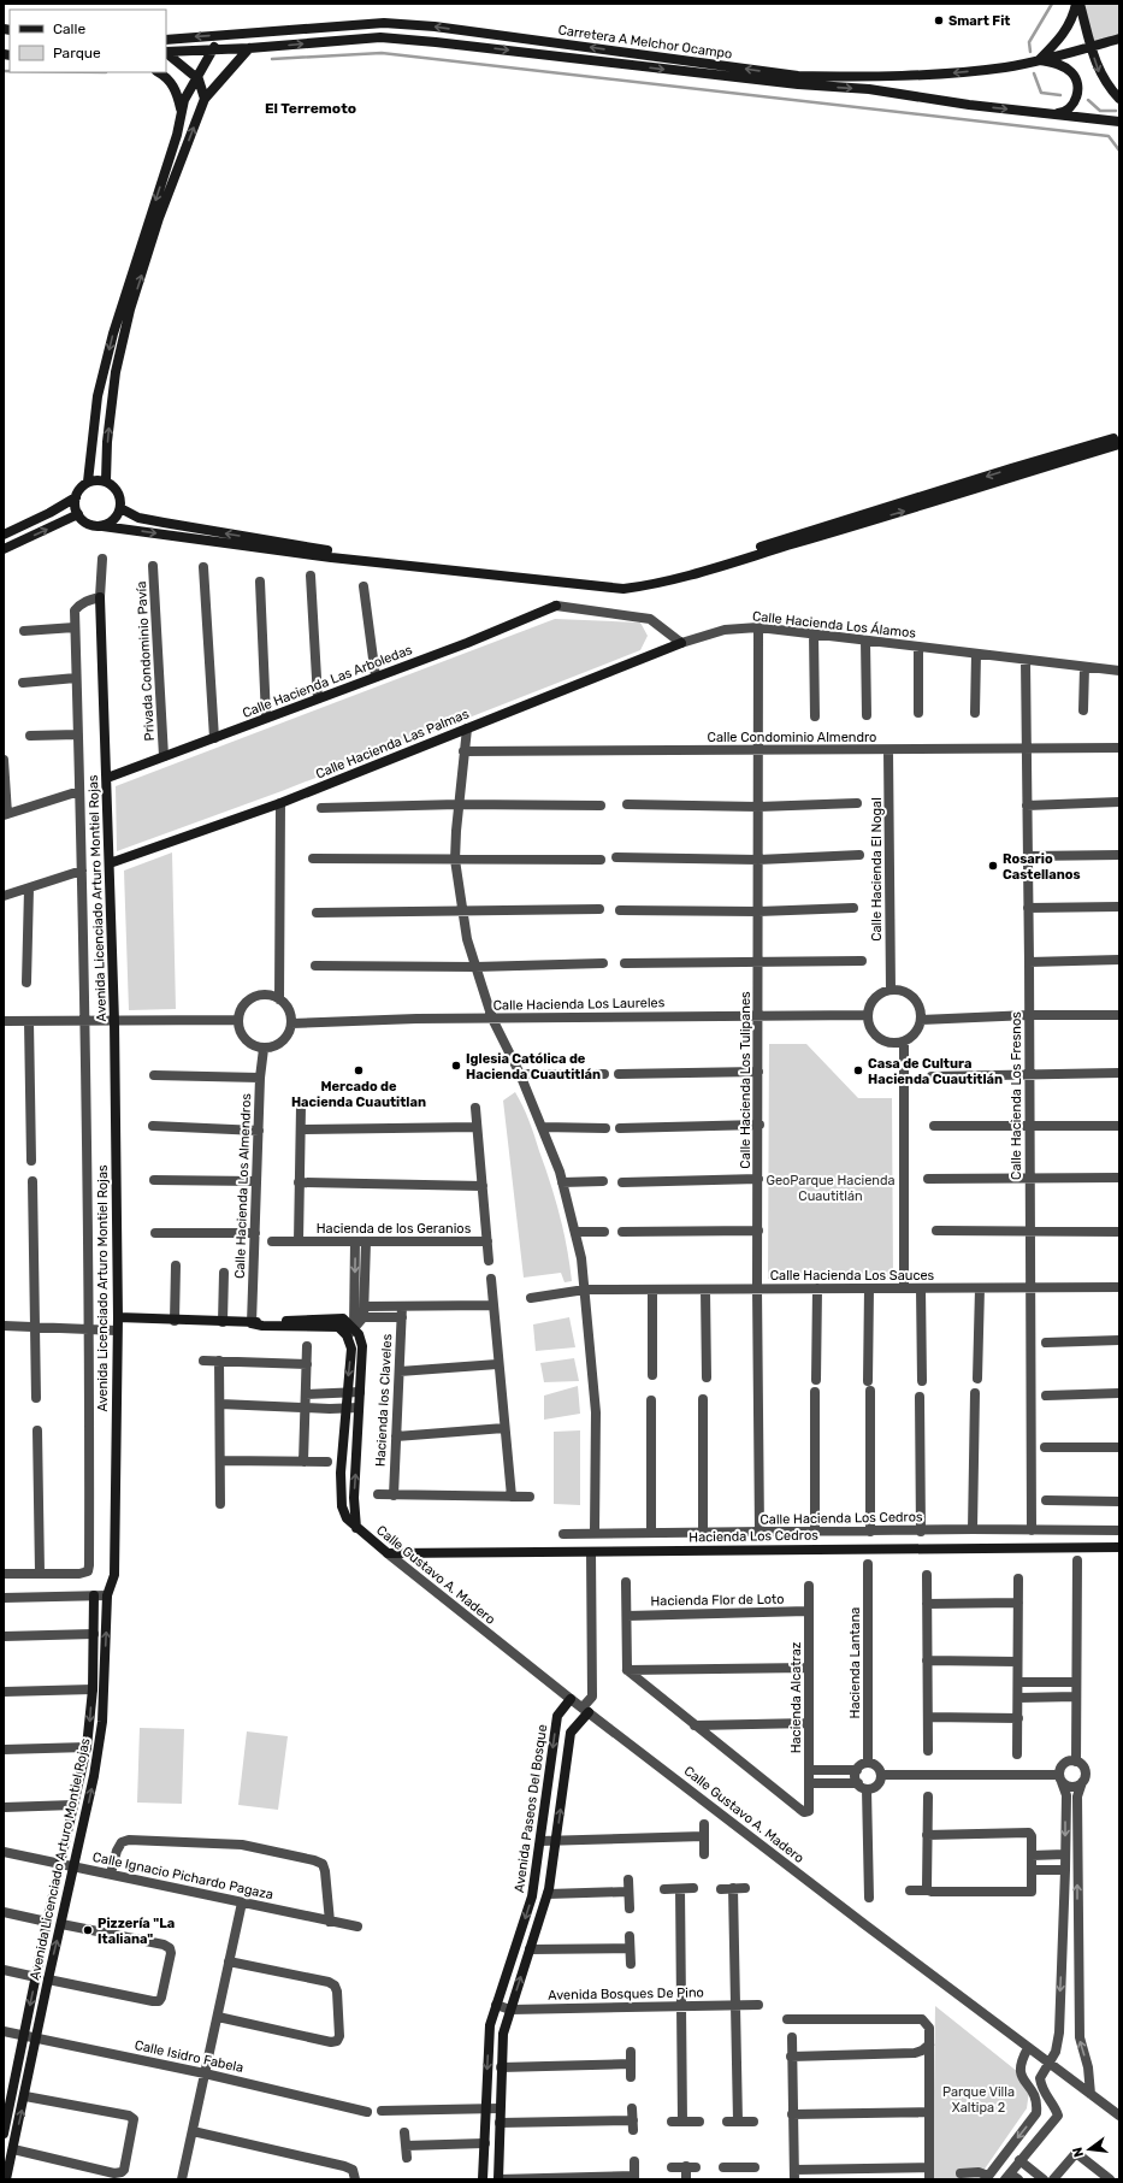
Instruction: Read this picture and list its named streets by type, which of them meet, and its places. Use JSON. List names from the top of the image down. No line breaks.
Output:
{"streets":{"main road":["Carretera A Melchor Ocampo","Calle Hacienda Las Arboledas","Calle Hacienda Las Palmas","Avenida Licenciado Arturo Montiel Rojas","Hacienda Los Cedros","Calle Gustavo A. Madero","Avenida Paseos Del Bosque"],"street":["Calle Hacienda Los Álamos","Privada Condominio Pavía","Calle Condominio Almendro","Calle Hacienda El Nogal","Calle Hacienda Los Laureles","Calle Hacienda Los Tulipanes","Calle Hacienda Los Fresnos","Calle Hacienda Los Almendros","Hacienda de los Geranios","Calle Hacienda Los Sauces","Hacienda los Claveles","Calle Hacienda Los Cedros","Hacienda Flor de Loto","Hacienda Lantana","Hacienda Alcatraz","Calle Ignacio Pichardo Pagaza","Avenida Bosques De Pino","Calle Isidro Fabela"]},"crossings":[["Calle Hacienda Los Álamos","Calle Hacienda Las Palmas"],["Calle Hacienda Los Álamos","Calle Hacienda Los Tulipanes"],["Calle Hacienda Los Álamos","Calle Hacienda Los Fresnos"],["Privada Condominio Pavía","Calle Hacienda Las Arboledas"],["Calle Hacienda Las Arboledas","Avenida Licenciado Arturo Montiel Rojas"],["Calle Condominio Almendro","Calle Hacienda El Nogal"],["Calle Condominio Almendro","Calle Hacienda Los Tulipanes"],["Calle Condominio Almendro","Calle Hacienda Los Fresnos"],["Calle Hacienda Las Palmas","Avenida Licenciado Arturo Montiel Rojas"],["Calle Hacienda El Nogal","Calle Hacienda Los Laureles"],["Avenida Licenciado Arturo Montiel Rojas","Calle Ignacio Pichardo Pagaza"],["Avenida Licenciado Arturo Montiel Rojas","Calle Isidro Fabela"],["Calle Hacienda Los Laureles","Calle Hacienda Los Tulipanes"],["Calle Hacienda Los Laureles","Calle Hacienda Los Almendros"],["Calle Hacienda Los Tulipanes","Calle Hacienda Los Sauces"],["Calle Hacienda Los Tulipanes","Calle Hacienda Los Cedros"],["Calle Hacienda Los Fresnos","Calle Hacienda Los Sauces"],["Calle Hacienda Los Fresnos","Calle Hacienda Los Cedros"],["Hacienda Los Cedros","Calle Gustavo A. Madero"],["Calle Gustavo A. Madero","Avenida Paseos Del Bosque"],["Hacienda Flor de Loto","Hacienda Alcatraz"],["Avenida Paseos Del Bosque","Avenida Bosques De Pino"]],"districts":["El Terremoto"],"parks":["GeoParque Hacienda Cuautitlán","Parque Villa Xaltipa 2"],"places":["Smart Fit","Rosario Castellanos","Iglesia Católica de Hacienda Cuautitlán","Mercado de Hacienda Cuautitlan","Casa de Cultura Hacienda Cuautitlán","Pizzería \"La Italiana\""],"legend":["Calle","Parque"],"north":"left"}
